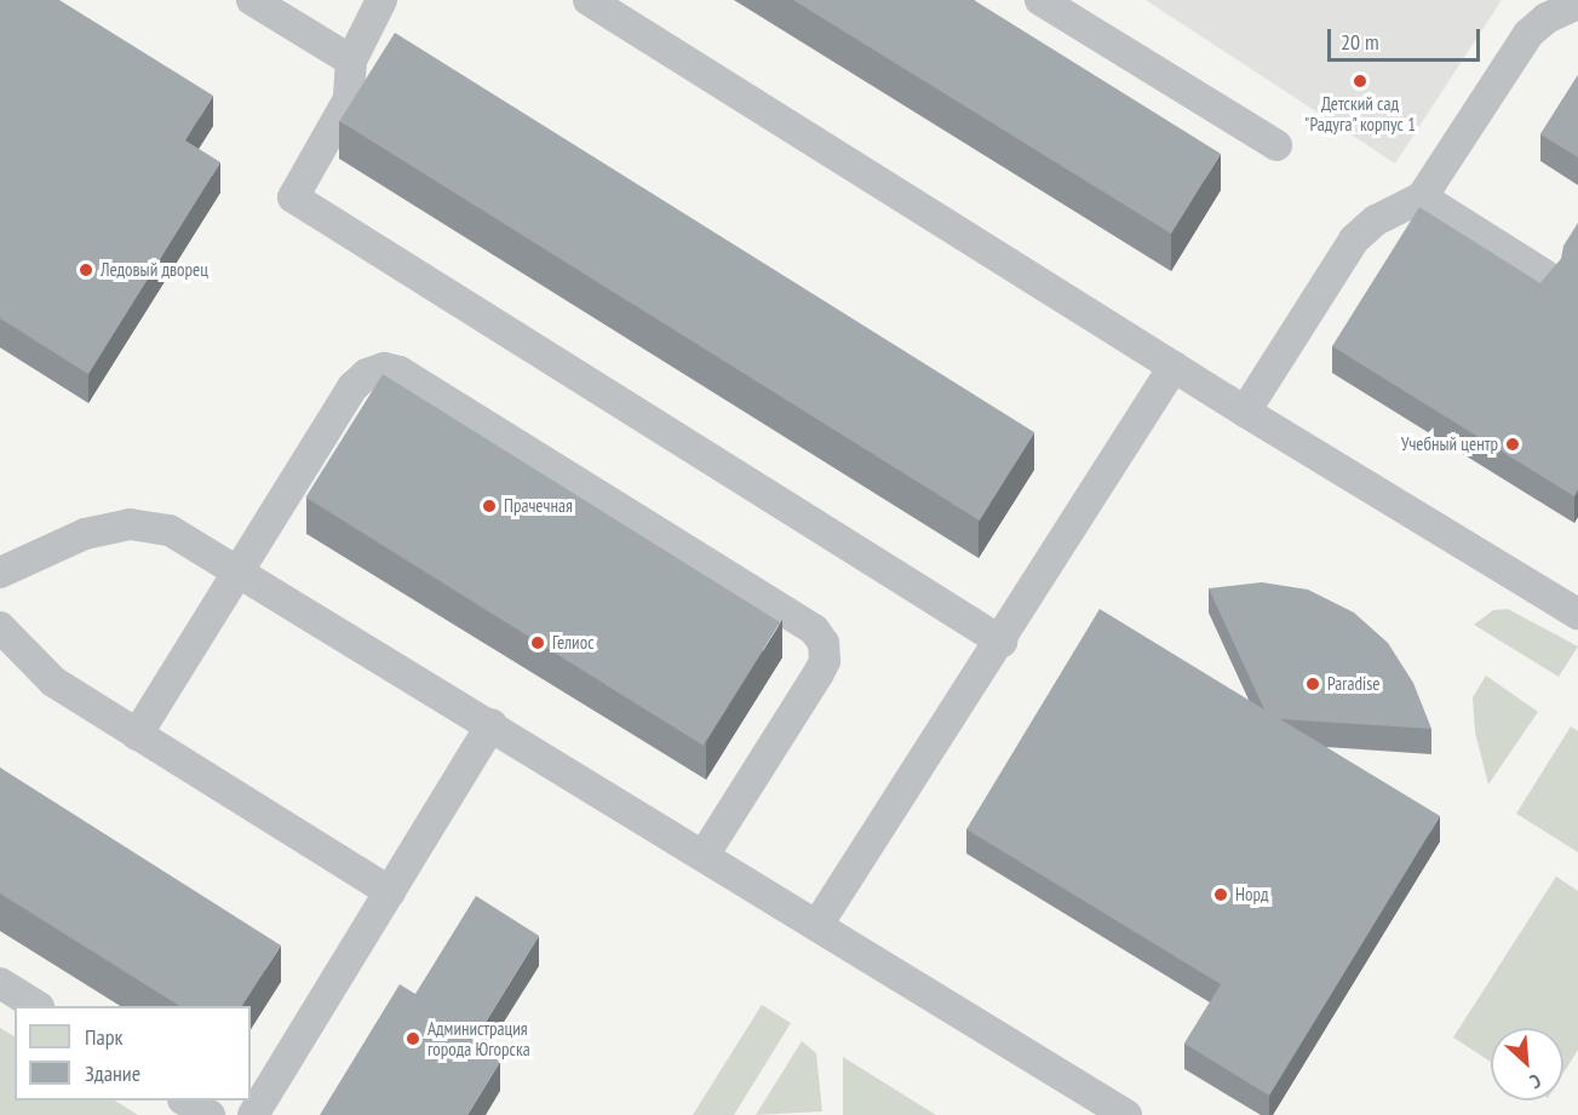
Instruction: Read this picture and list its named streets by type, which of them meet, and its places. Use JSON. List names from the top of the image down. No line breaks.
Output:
{"places":["Детский сад \"Радуга\" корпус 1","Ледовый дворец","Учебный центр","Прачечная","Гелиос","Paradise","Норд","Администрация города Югорска"],"legend":["Парк","Здание"],"scale_bar":"20 m","north":"bottom right"}
